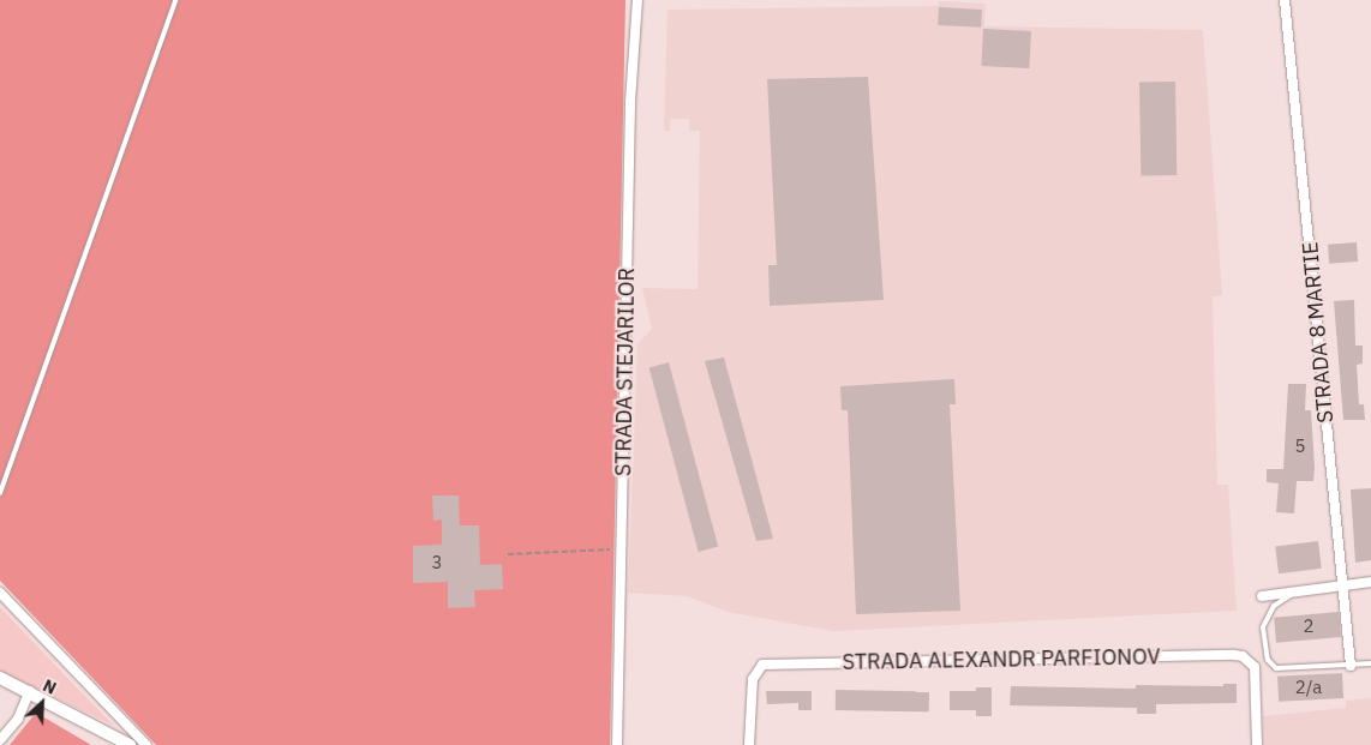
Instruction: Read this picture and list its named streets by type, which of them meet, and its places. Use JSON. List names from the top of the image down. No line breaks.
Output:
{"streets":{"street":["STRADA 8 MARTIE","STRADA STEJARILOR","STRADA ALEXANDR PARFIONOV"]},"house_numbers":["5","3","2","2/a"],"north":"top right"}
